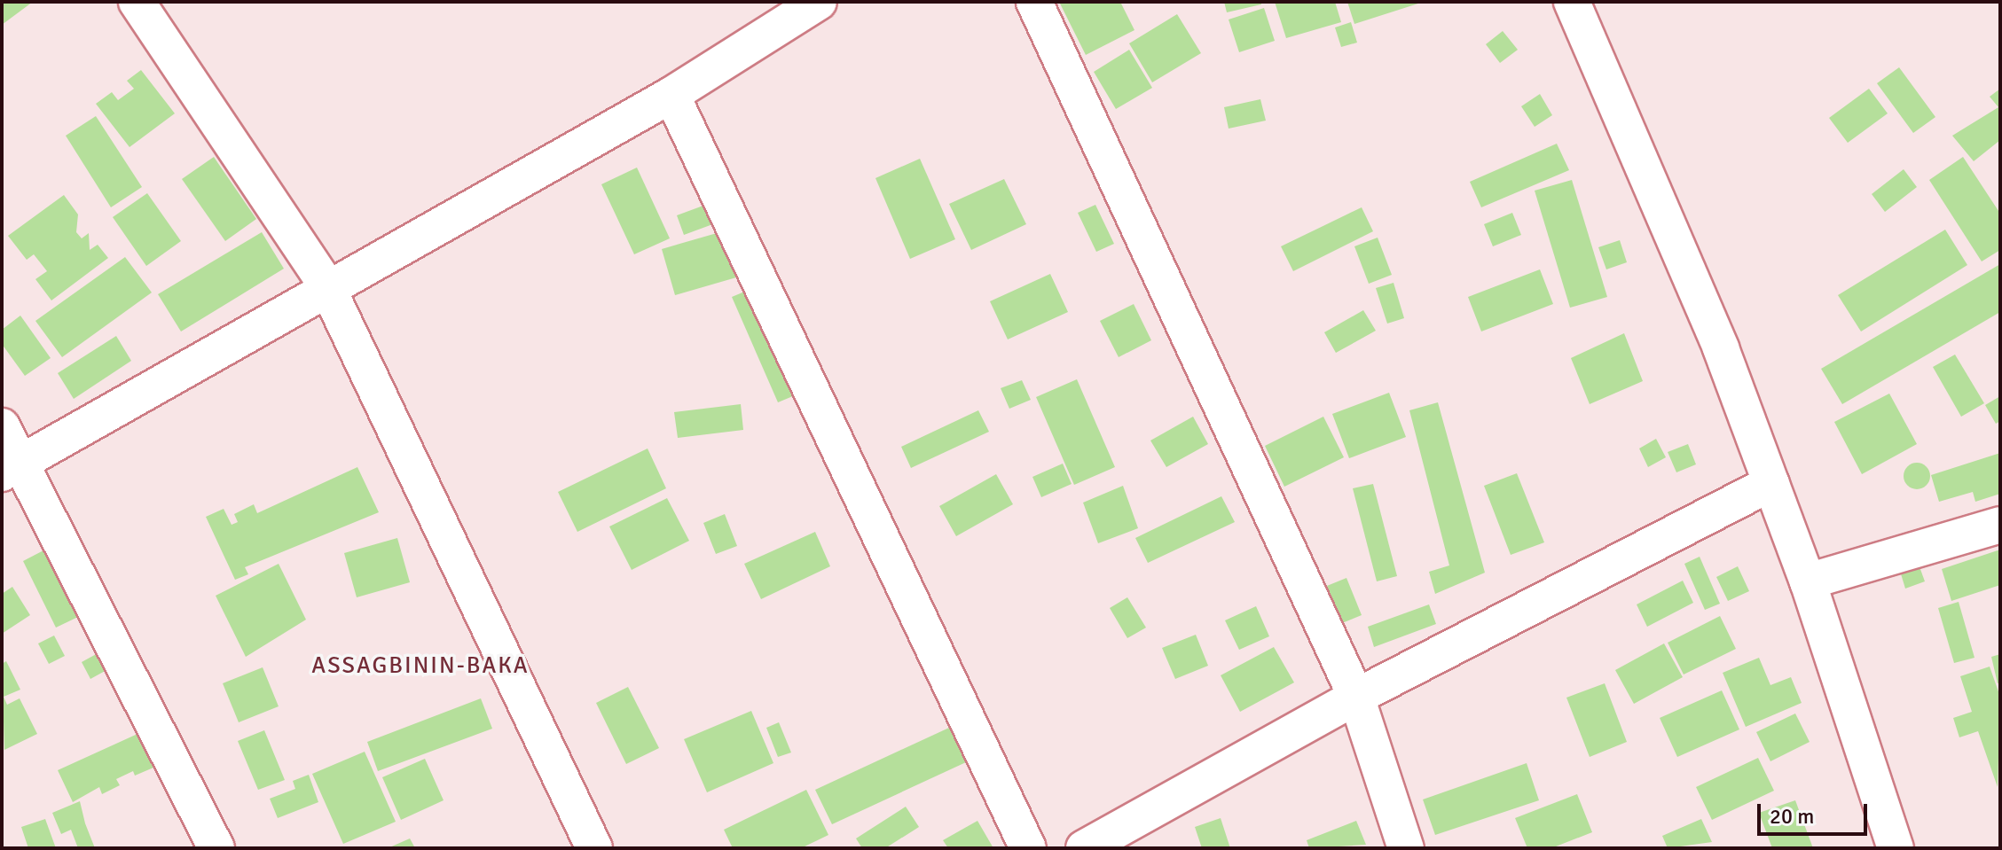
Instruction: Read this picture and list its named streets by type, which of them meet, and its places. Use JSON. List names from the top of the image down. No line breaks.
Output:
{"districts":["ASSAGBININ-BAKA"],"scale_bar":"20 m"}
